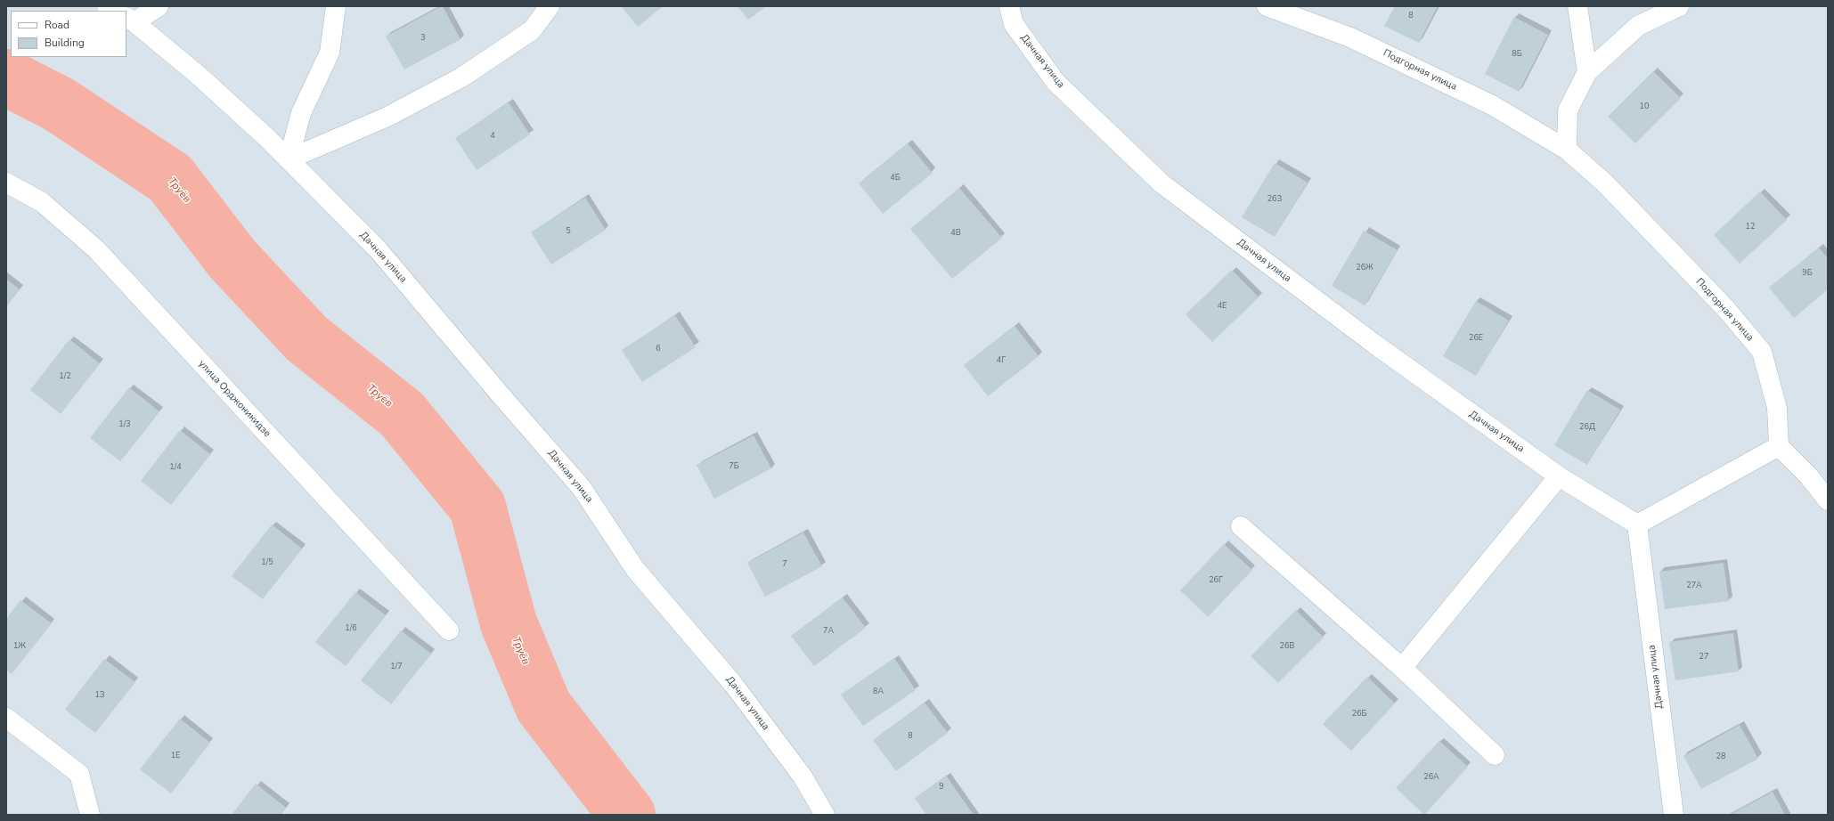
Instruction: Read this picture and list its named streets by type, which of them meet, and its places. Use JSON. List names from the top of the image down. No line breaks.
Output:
{"streets":{"street":["Дачная улица","Подгорная улица","улица Орджоникидзе"]},"water":["Труёв"],"house_numbers":["8","3","8Б","10","4","4Б","26З","12","5","4В","26Ж","9Б","4Е","26Е","6","4Г","1/2","1/3","26Д","7Б","1/4","1/5","7","26Г","27А","1/6","7А","1Ж","26В","27","1/7","8А","1З","26Б","8","1Е","28","26А","9"],"legend":["Road","Building"]}
